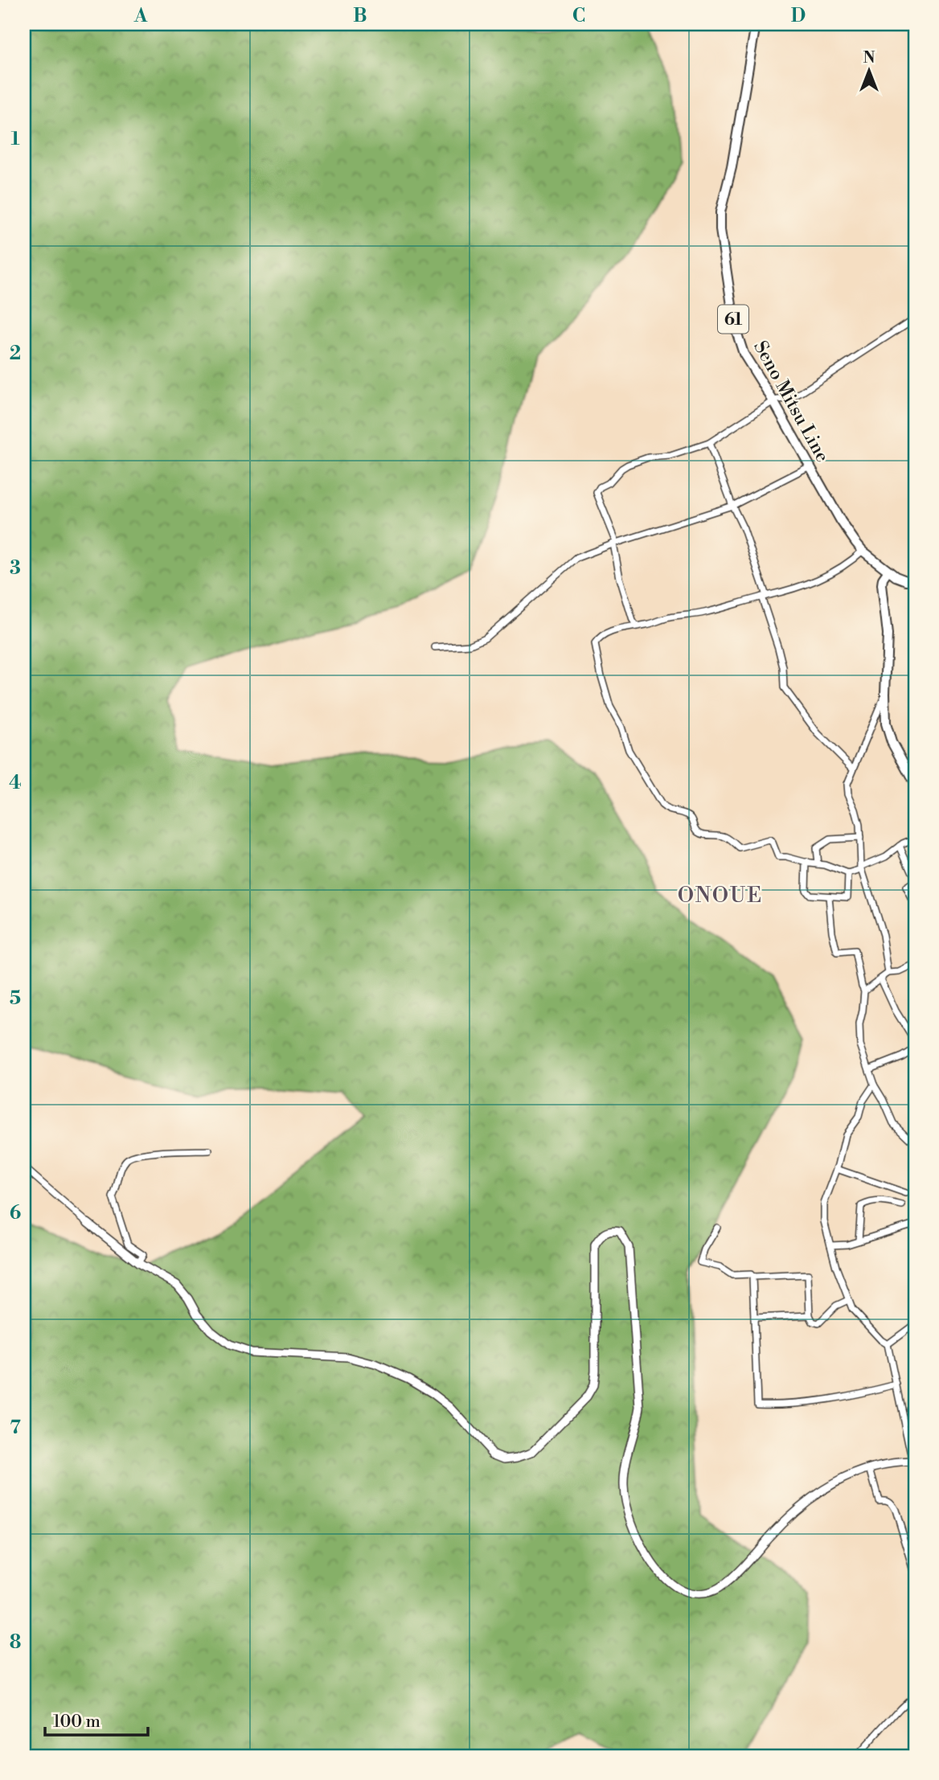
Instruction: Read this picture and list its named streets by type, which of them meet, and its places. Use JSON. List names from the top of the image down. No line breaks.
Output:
{"streets":{"main road":["61","Seno Mitsu Line"]},"districts":["ONOUE"],"scale_bar":"100 m","north":"top","grid":{"columns":["A","B","C","D"],"rows":["1","2","3","4","5","6","7","8"]}}
